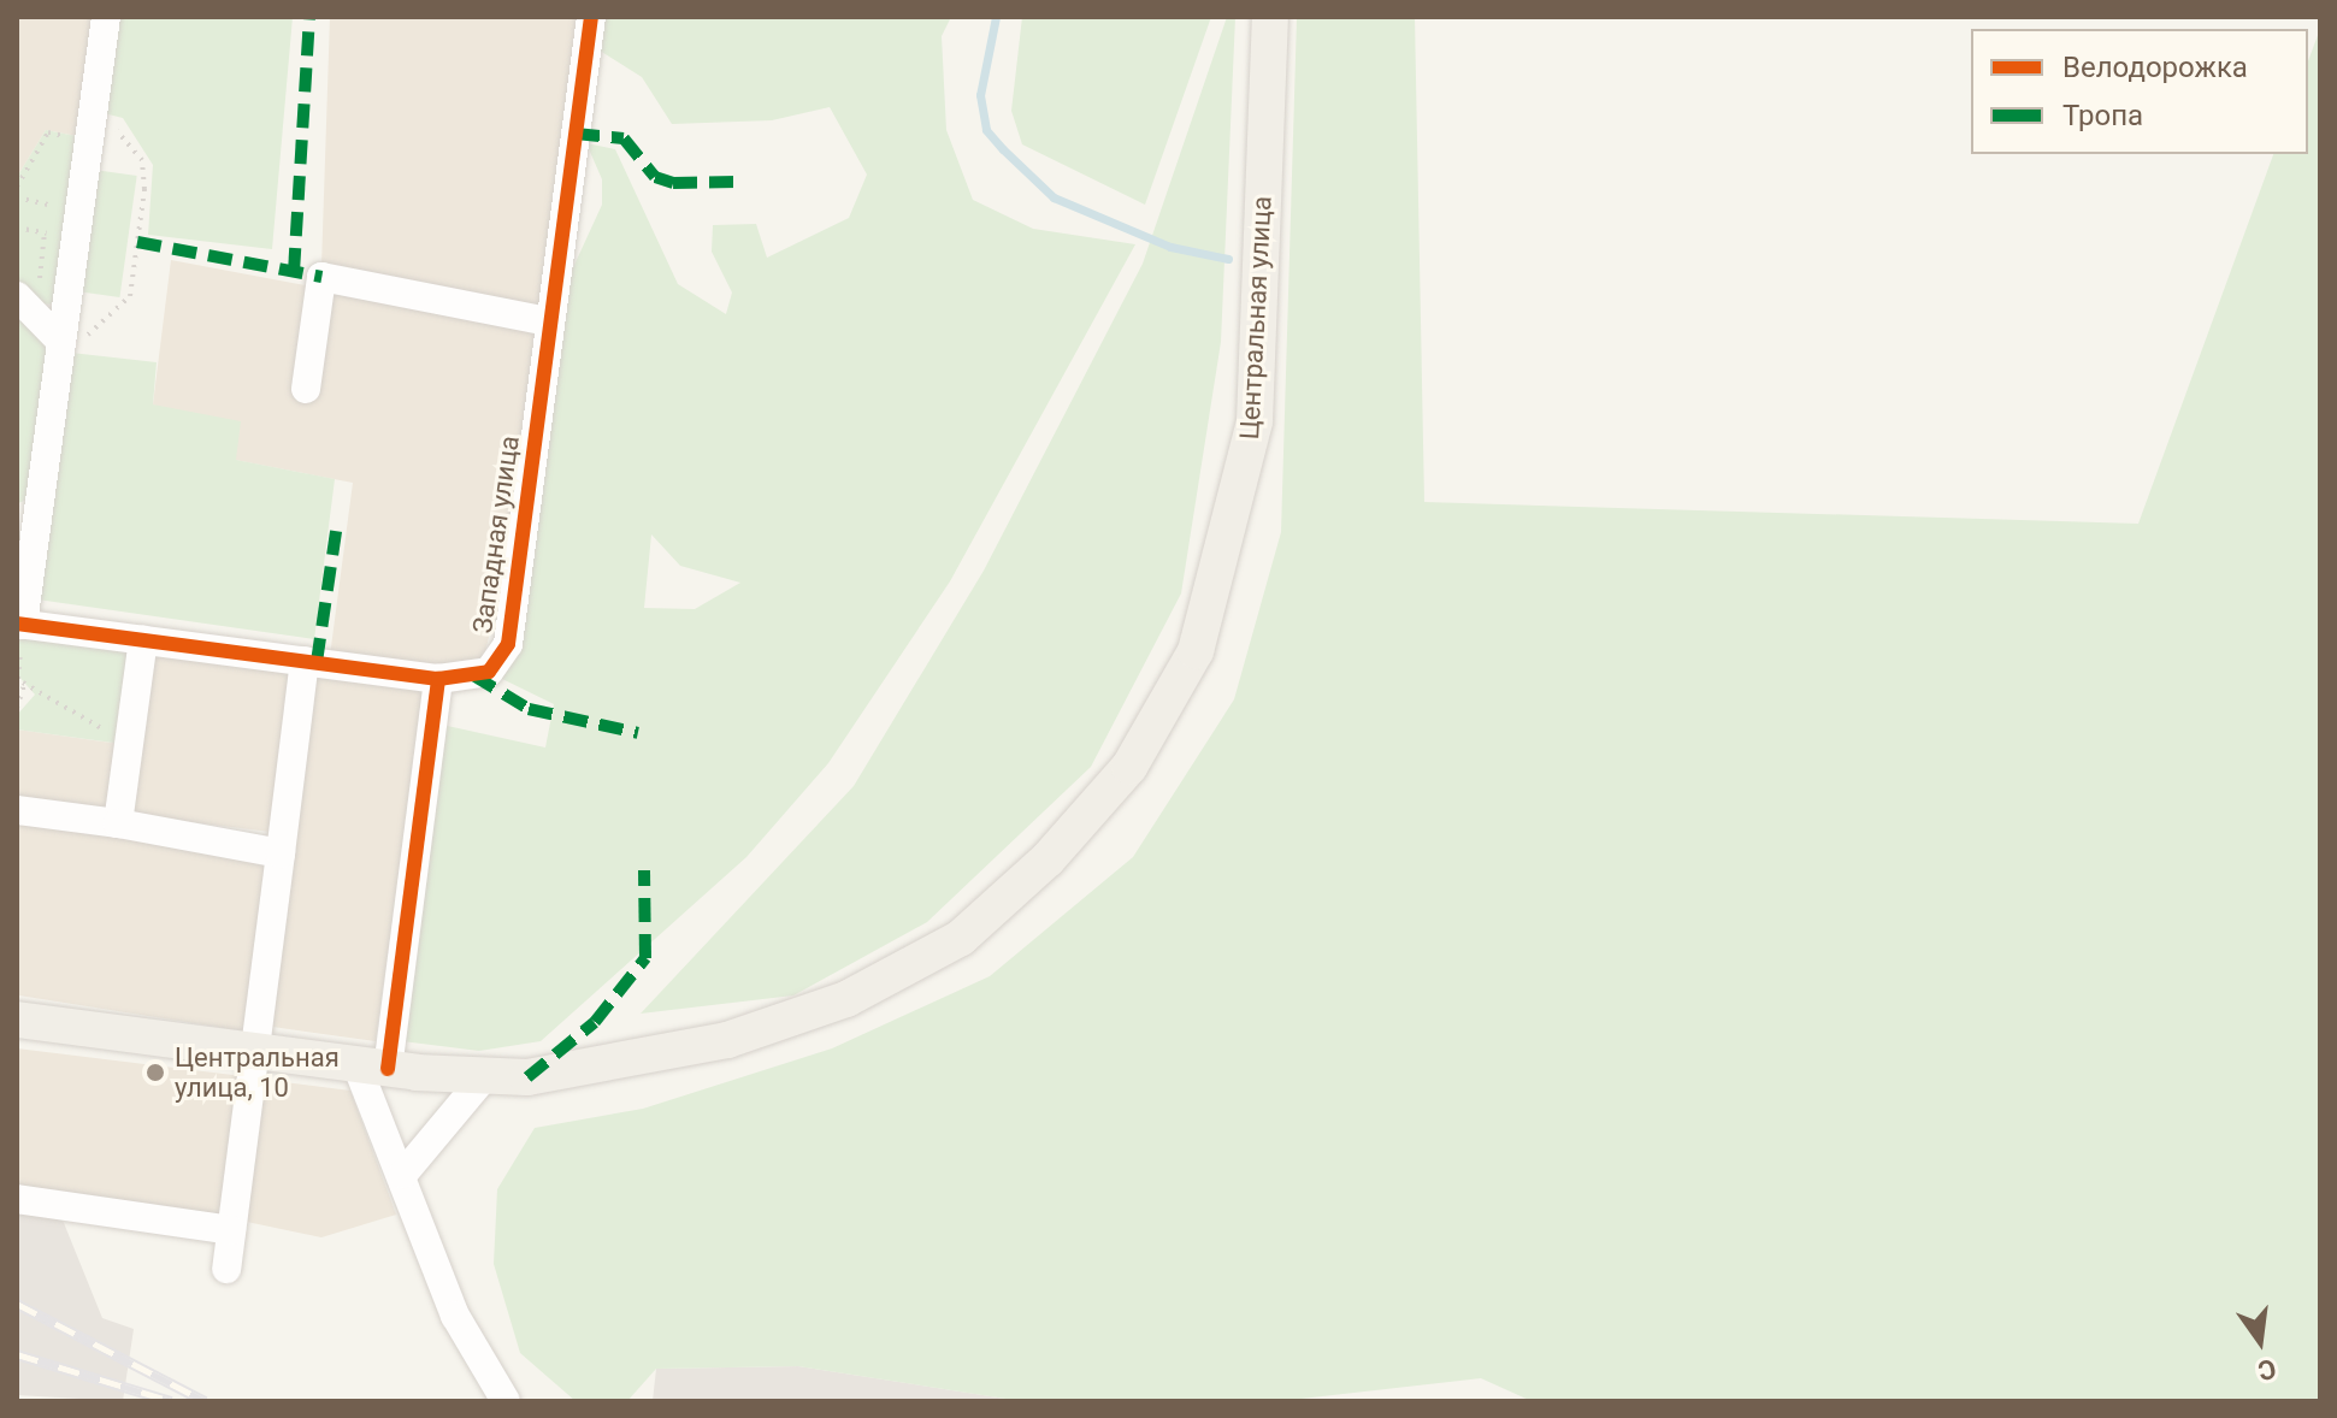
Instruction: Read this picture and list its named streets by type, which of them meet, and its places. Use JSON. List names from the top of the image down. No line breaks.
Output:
{"streets":{"main road":["Центральная улица"],"street":["Западная улица"]},"places":["Центральная улица, 10"],"legend":["Велодорожка","Тропа"],"north":"bottom"}
